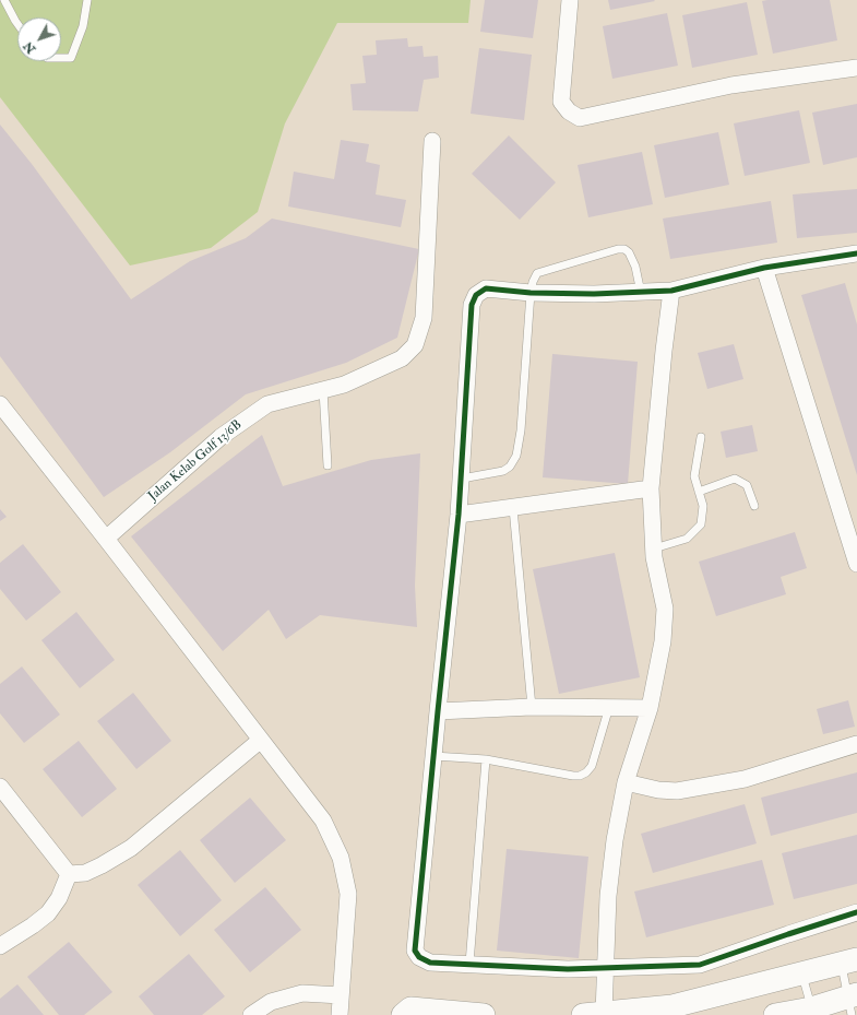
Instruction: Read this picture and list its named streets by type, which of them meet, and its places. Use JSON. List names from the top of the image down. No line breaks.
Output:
{"streets":{"street":["Jalan Kelab Golf 13/6B"]},"north":"bottom left"}
